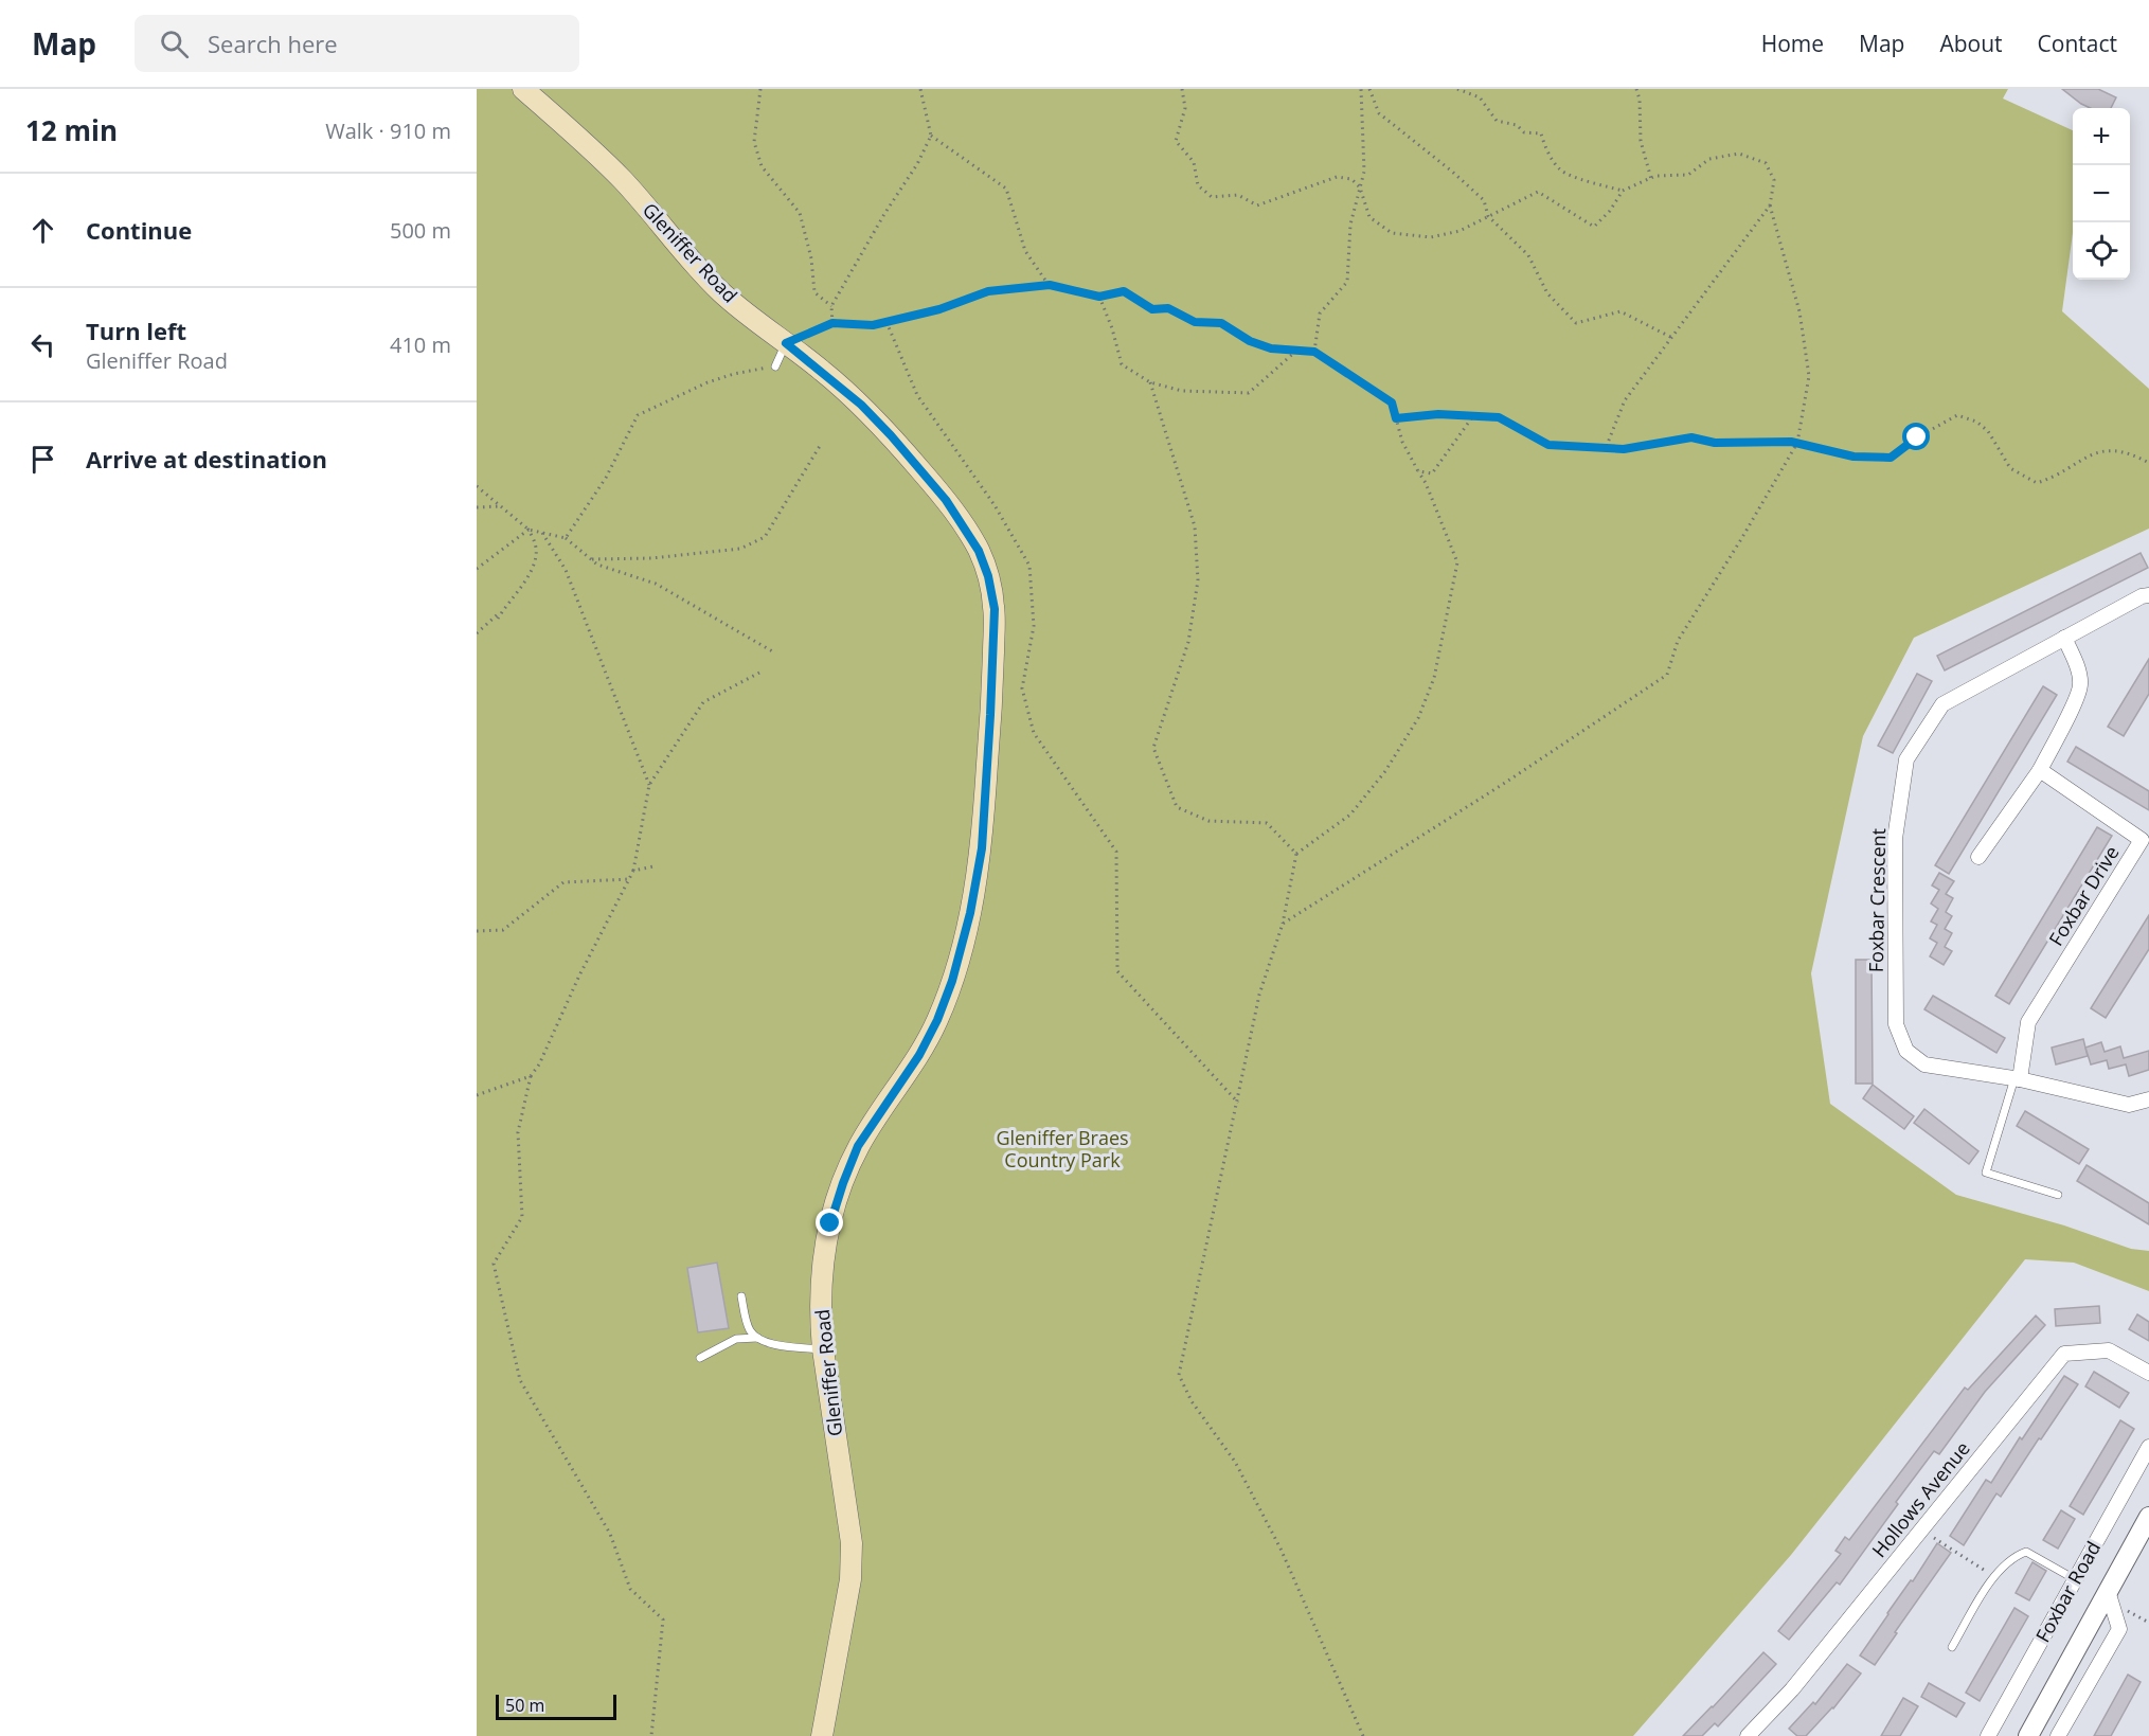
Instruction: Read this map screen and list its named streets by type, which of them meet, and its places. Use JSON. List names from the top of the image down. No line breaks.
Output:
{"streets":{"main road":["Gleniffer Road"],"street":["Foxbar Drive","Foxbar Crescent","Hollows Avenue","Foxbar Road"]},"crossings":[["Foxbar Drive","Foxbar Crescent"]],"parks":["Gleniffer Braes Country Park"],"scale_bar":"50 m","page":{"header":"Map","search":"Search here","nav":["Home","Map","About","Contact"],"heading":["12 min","Walk · 910 m"],"map_buttons":["+","−"],"list":[["Continue","500 m"],["Turn left","Gleniffer Road","410 m"],"Arrive at destination"],"scale":"50 m"}}
